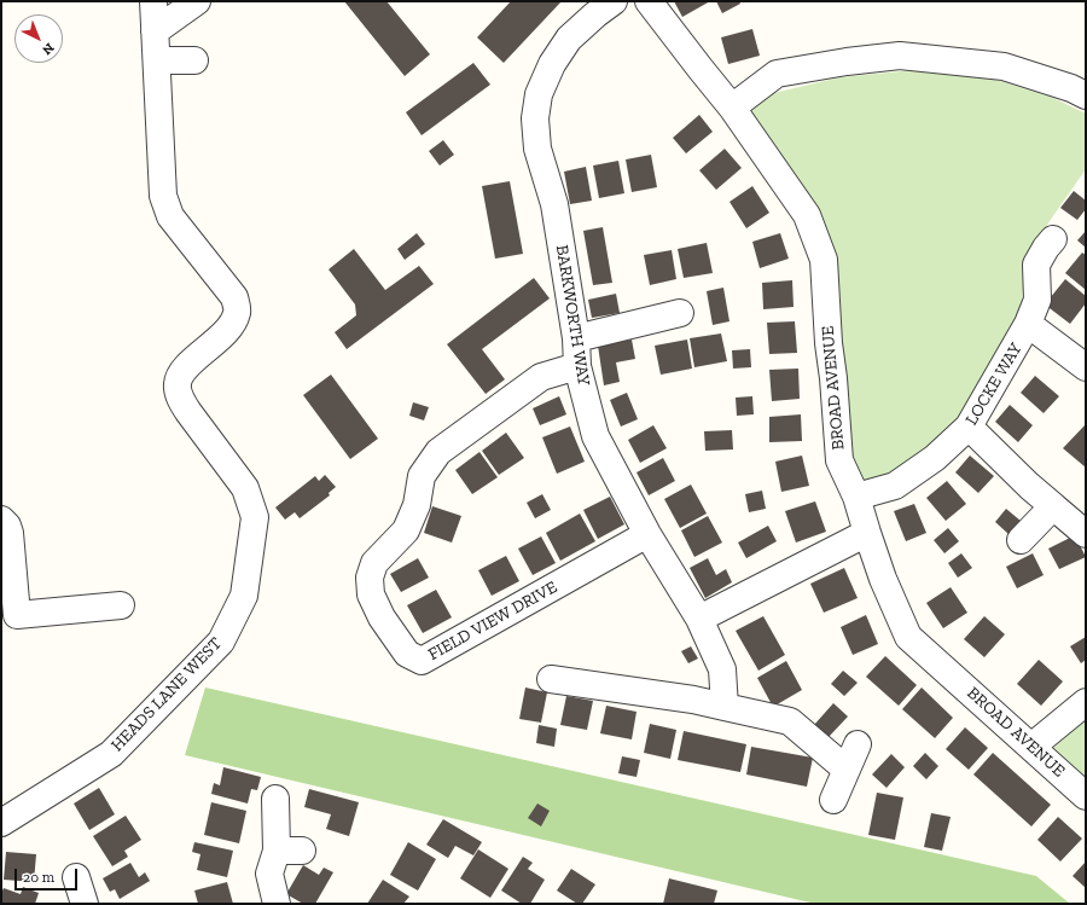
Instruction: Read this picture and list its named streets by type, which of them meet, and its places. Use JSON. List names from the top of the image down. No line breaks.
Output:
{"streets":{"street":["BARKWORTH WAY","LOCKE WAY","BROAD AVENUE","FIELD VIEW DRIVE","HEADS LANE WEST"]},"crossings":[["BARKWORTH WAY","FIELD VIEW DRIVE"],["LOCKE WAY","BROAD AVENUE"]],"scale_bar":"20 m","north":"bottom right"}
